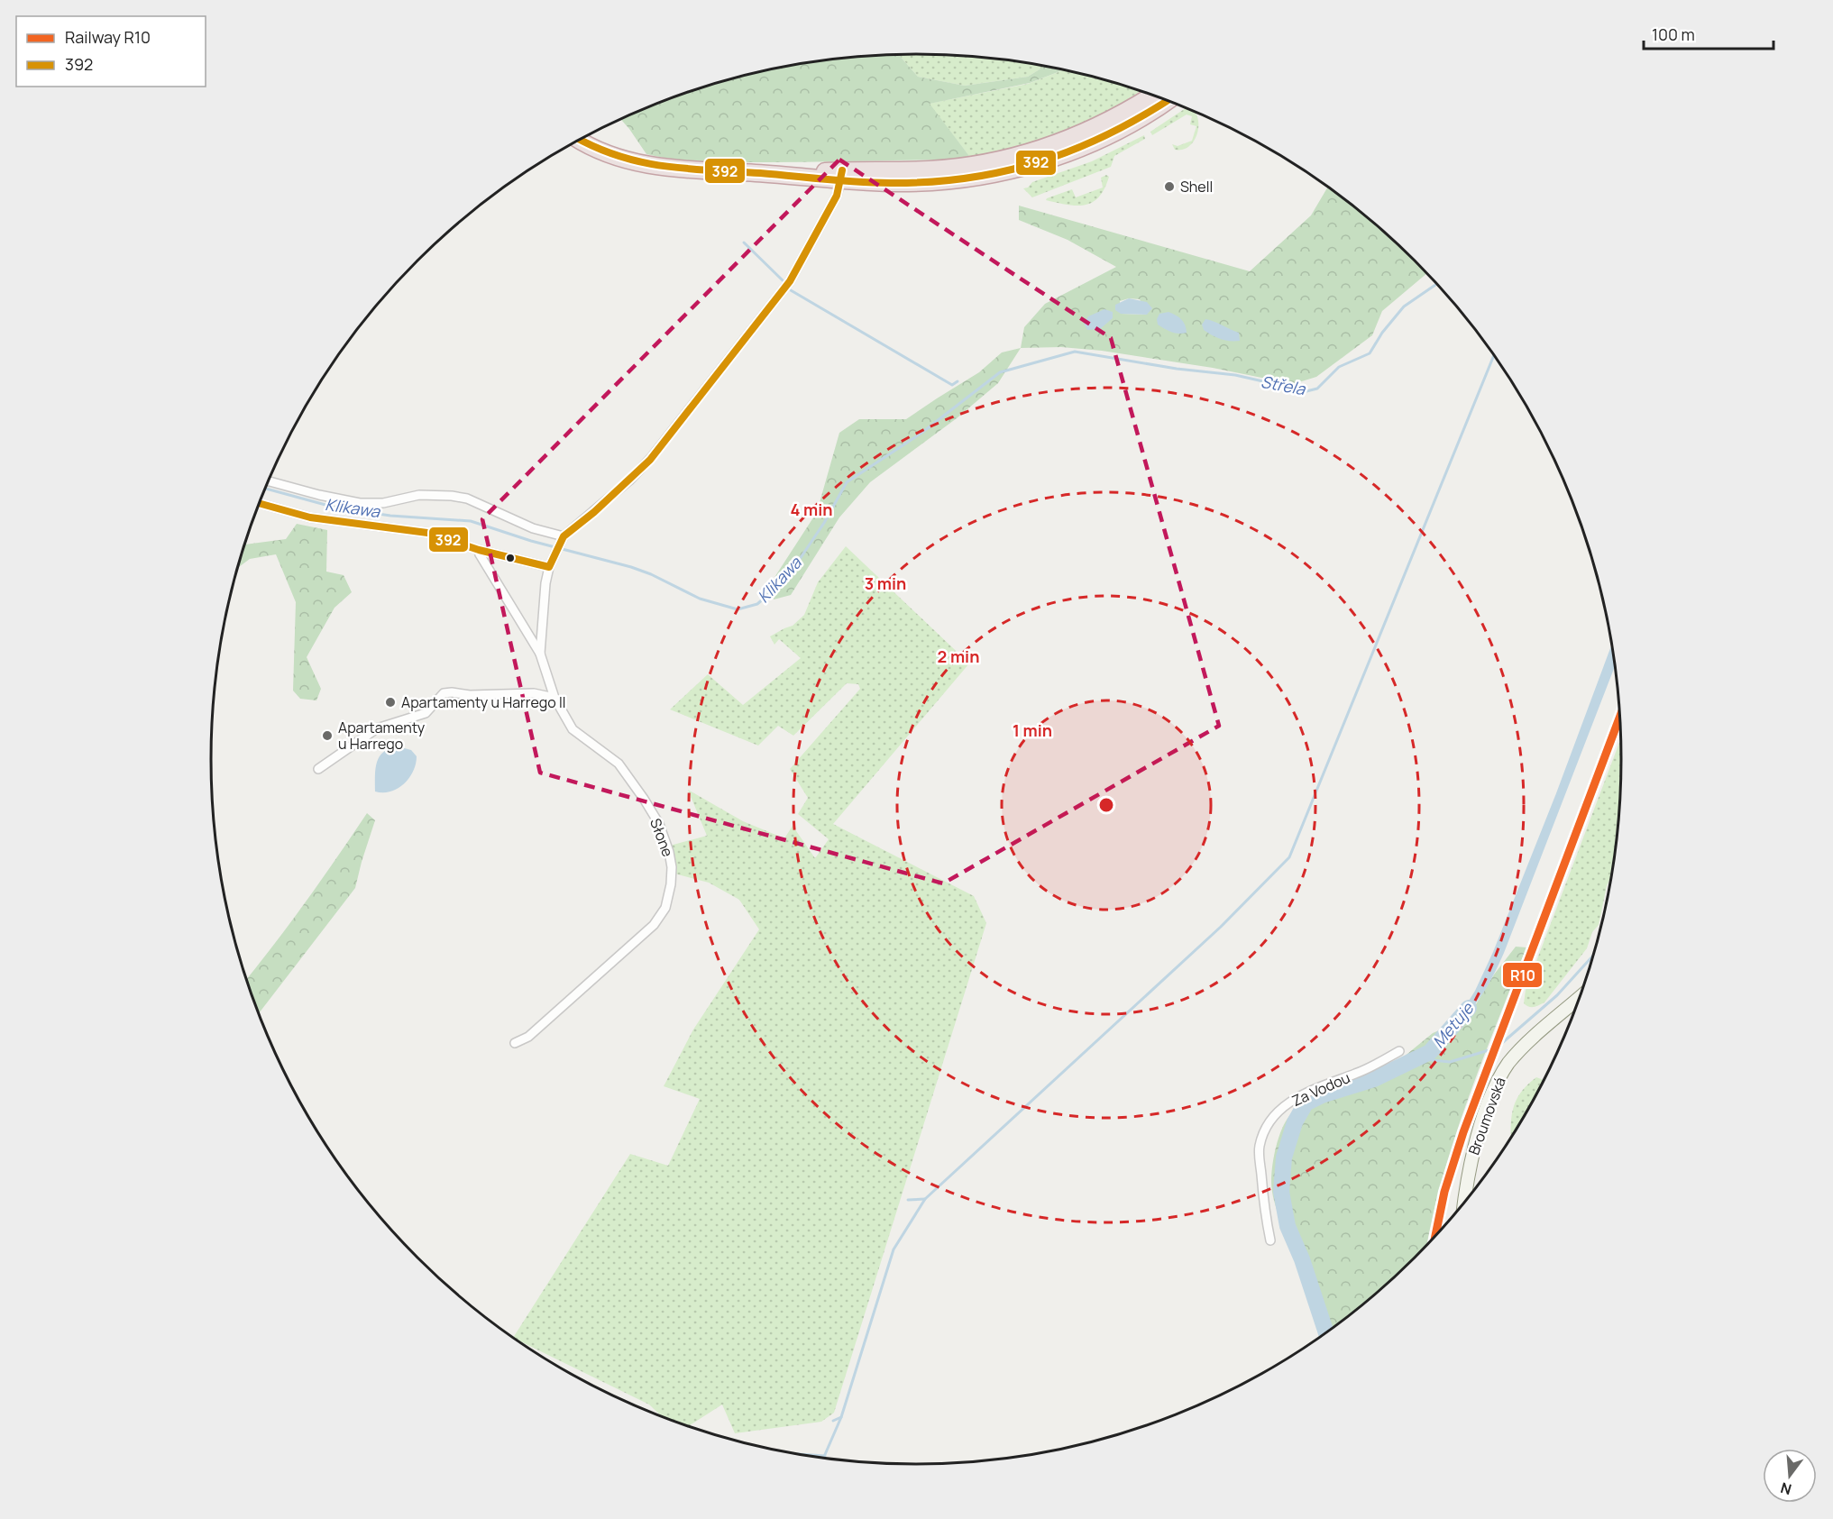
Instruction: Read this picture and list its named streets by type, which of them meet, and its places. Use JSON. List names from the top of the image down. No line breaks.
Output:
{"streets":{"main road":["Broumovská"],"street":["Słone","Za Vodou"]},"water":["Střela","Klikawa","Metuje"],"places":["Shell","Apartamenty u Harrego II","Apartamenty u Harrego"],"lines":["transit line 392","rail line R10"],"legend":["Railway R10","392"],"scale_bar":"100 m","north":"bottom","rings":["4 min","3 min","2 min","1 min"]}
